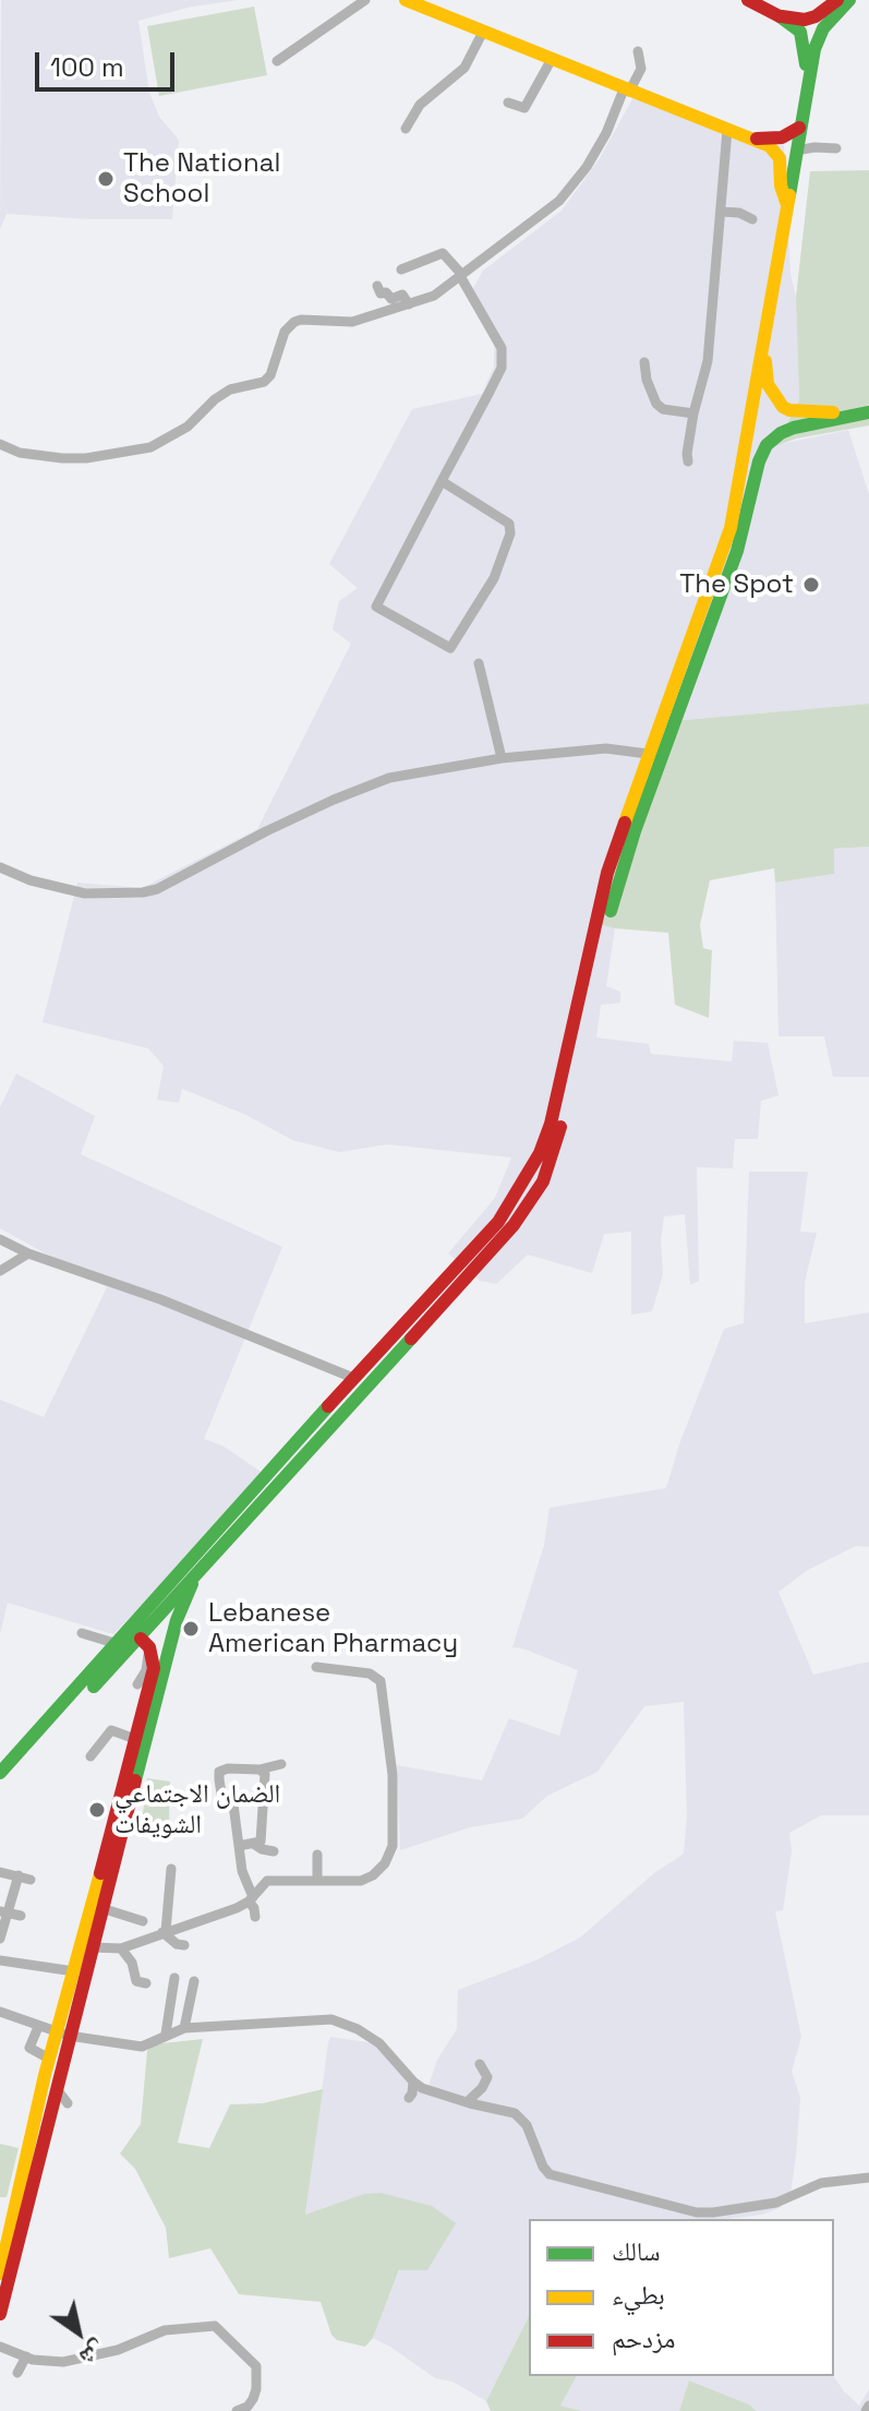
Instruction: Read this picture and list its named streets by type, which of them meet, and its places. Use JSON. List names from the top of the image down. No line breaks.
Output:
{"places":["The National School","The Spot","Lebanese American Pharmacy","الضمان الاجتماعي الشويفات"],"legend":["سالك","بطيء","مزدحم"],"scale_bar":"100 m","north":"bottom right"}
